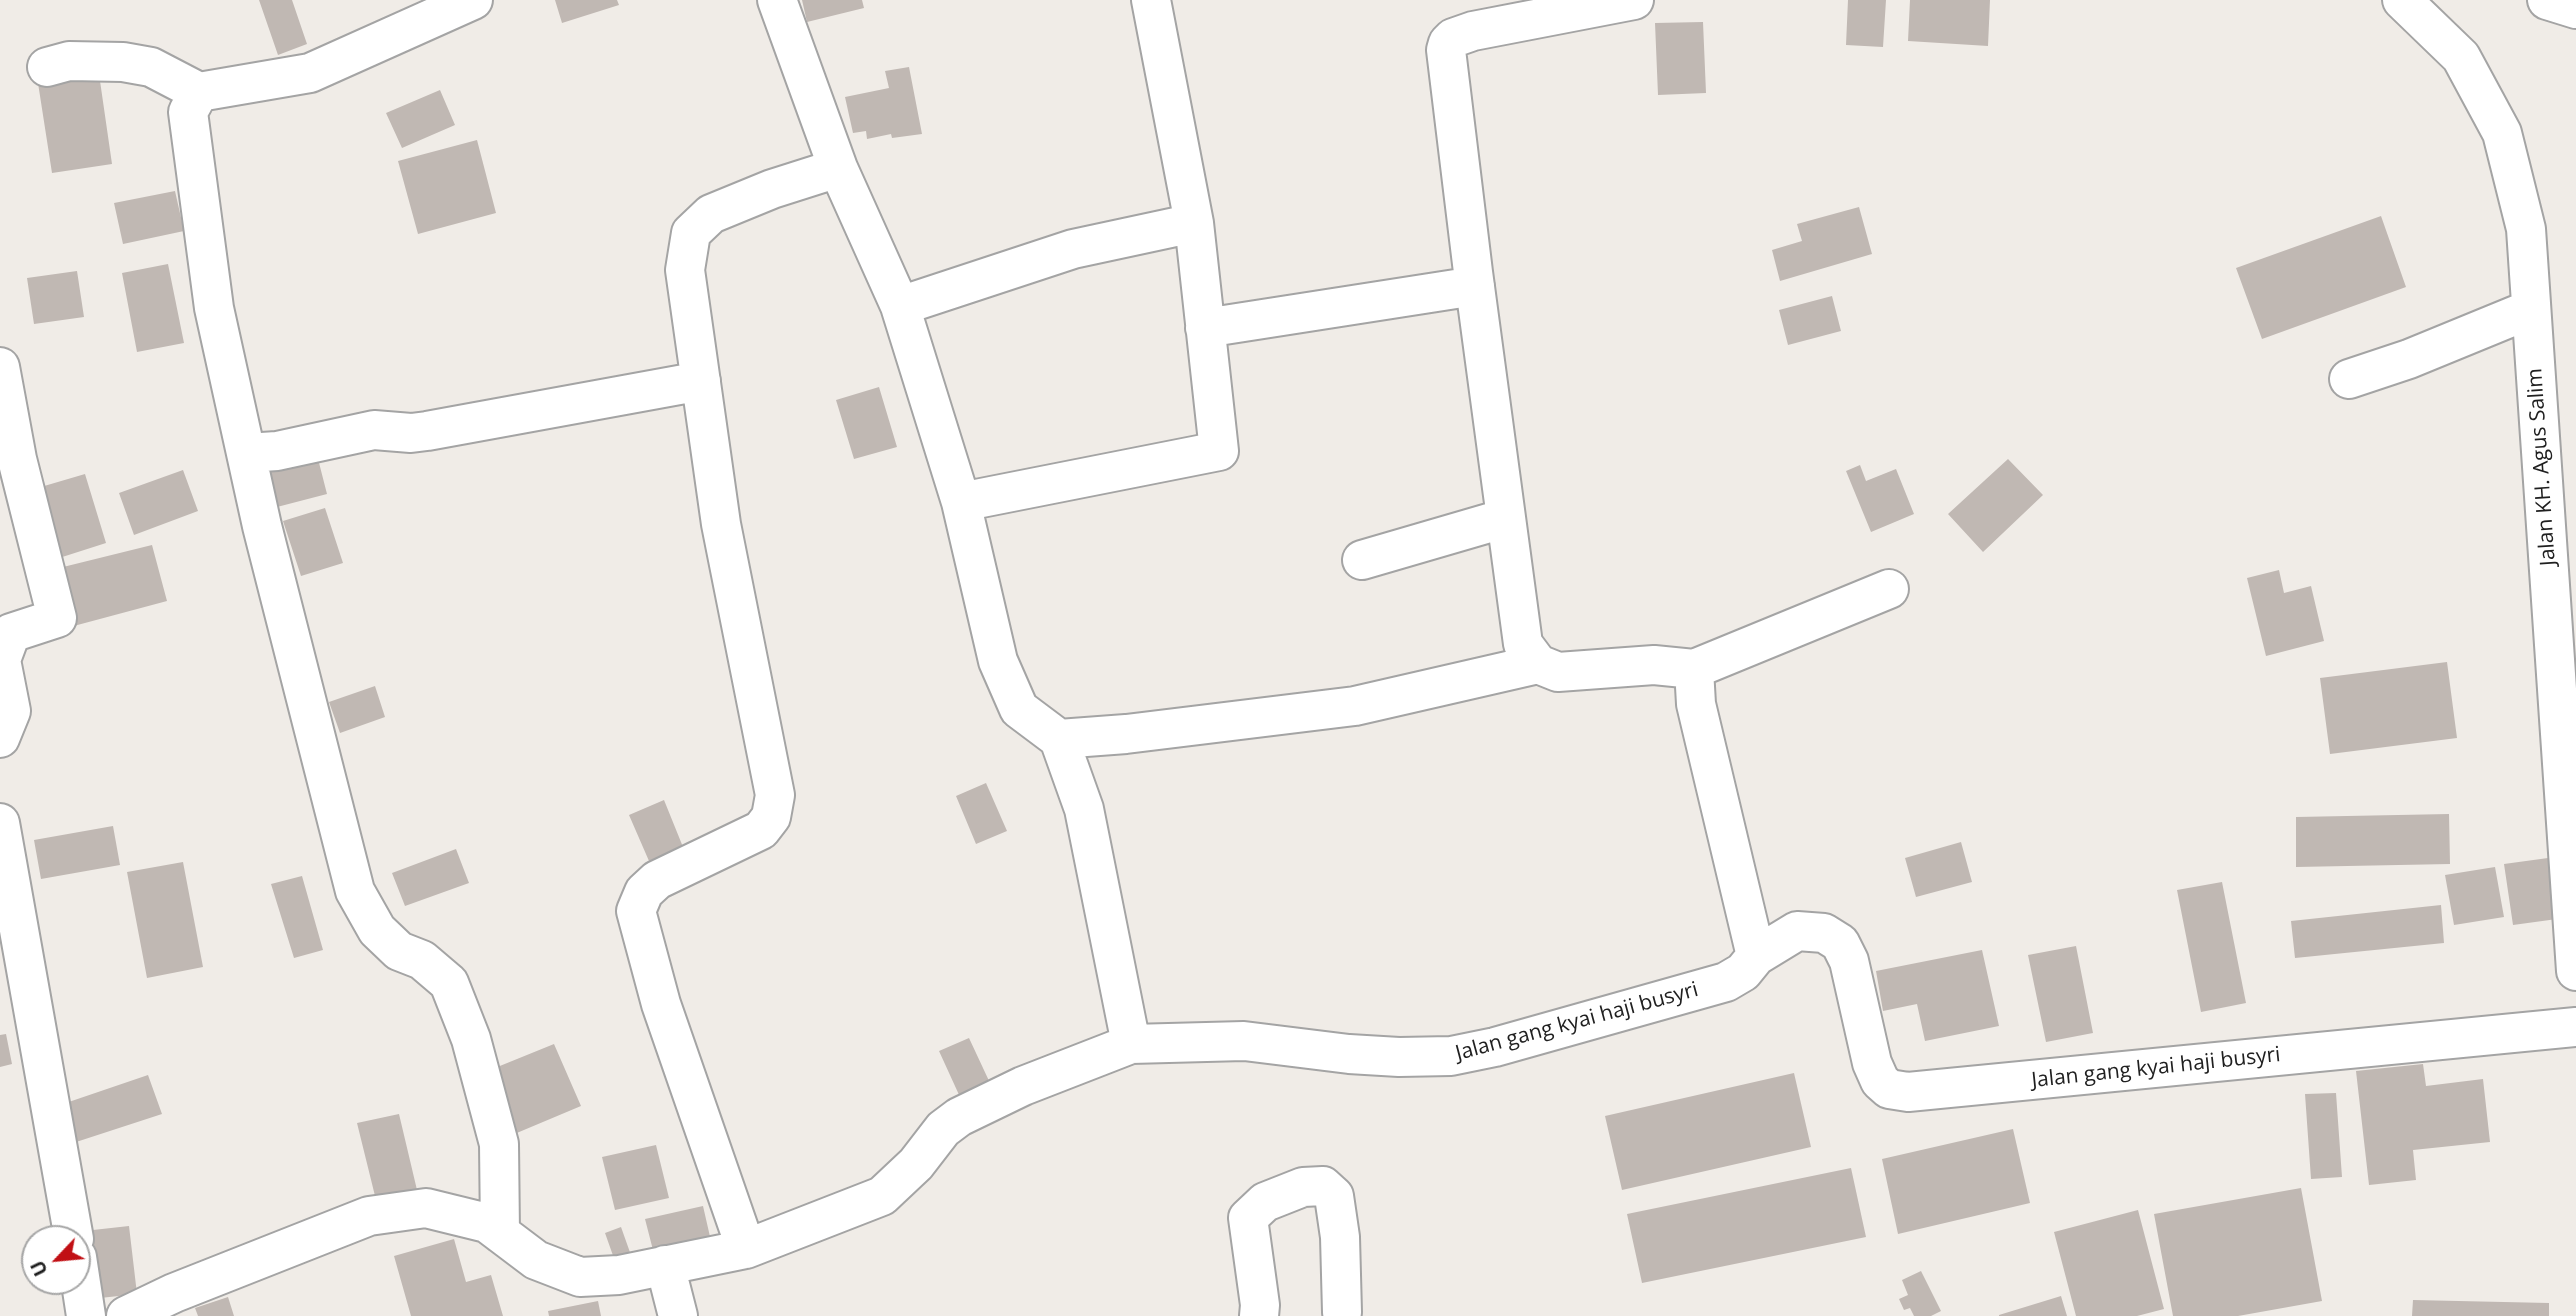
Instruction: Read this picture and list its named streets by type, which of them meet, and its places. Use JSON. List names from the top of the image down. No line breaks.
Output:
{"streets":{"street":["Jalan KH. Agus Salim","Jalan gang kyai haji busyri"]},"north":"bottom left"}
